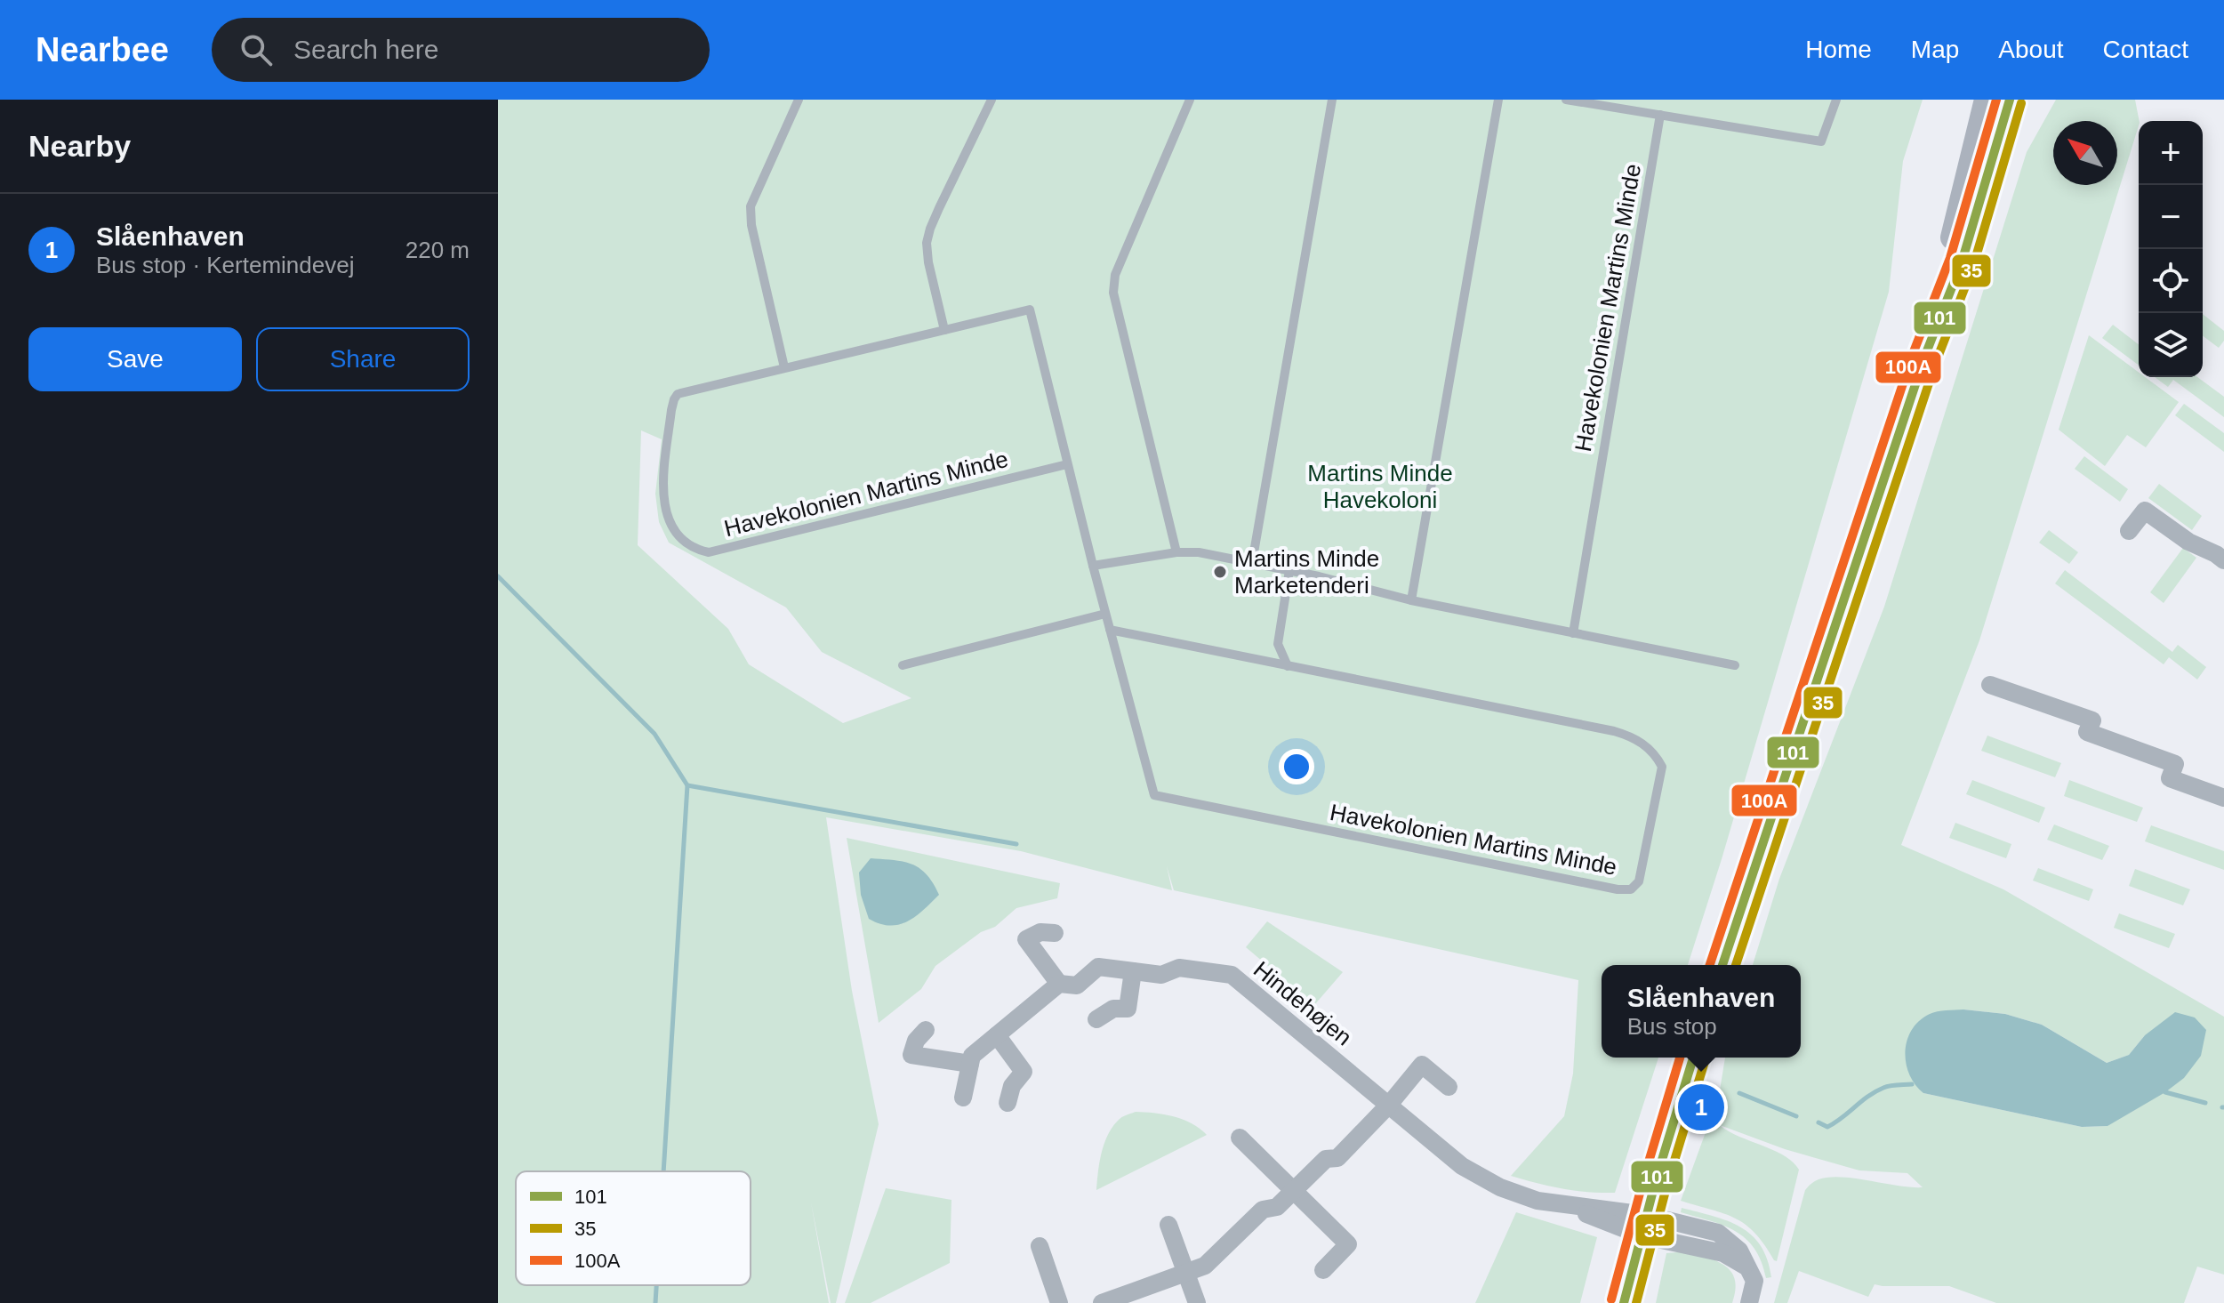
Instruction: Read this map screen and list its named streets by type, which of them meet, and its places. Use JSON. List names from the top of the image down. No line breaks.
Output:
{"streets":{"street":["Hindehøjen"],"lane":["Havekolonien Martins Minde"]},"parks":["Martins Minde Havekoloni"],"places":["Martins Minde Marketenderi"],"lines":["transit line 101","transit line 100A","transit line 35"],"legend":["101","35","100A"],"north":"top left","page":{"header":"Nearbee","search":"Search here","nav":["Home","Map","About","Contact"],"heading":"Nearby","map_buttons":["+","−"],"list":[{"mark":"1","name":"Slåenhaven","note":"Bus stop · Kertemindevej","value":"220 m"}],"buttons":["Save","Share"],"popup":["Slåenhaven","Bus stop"],"pins":"1"}}
